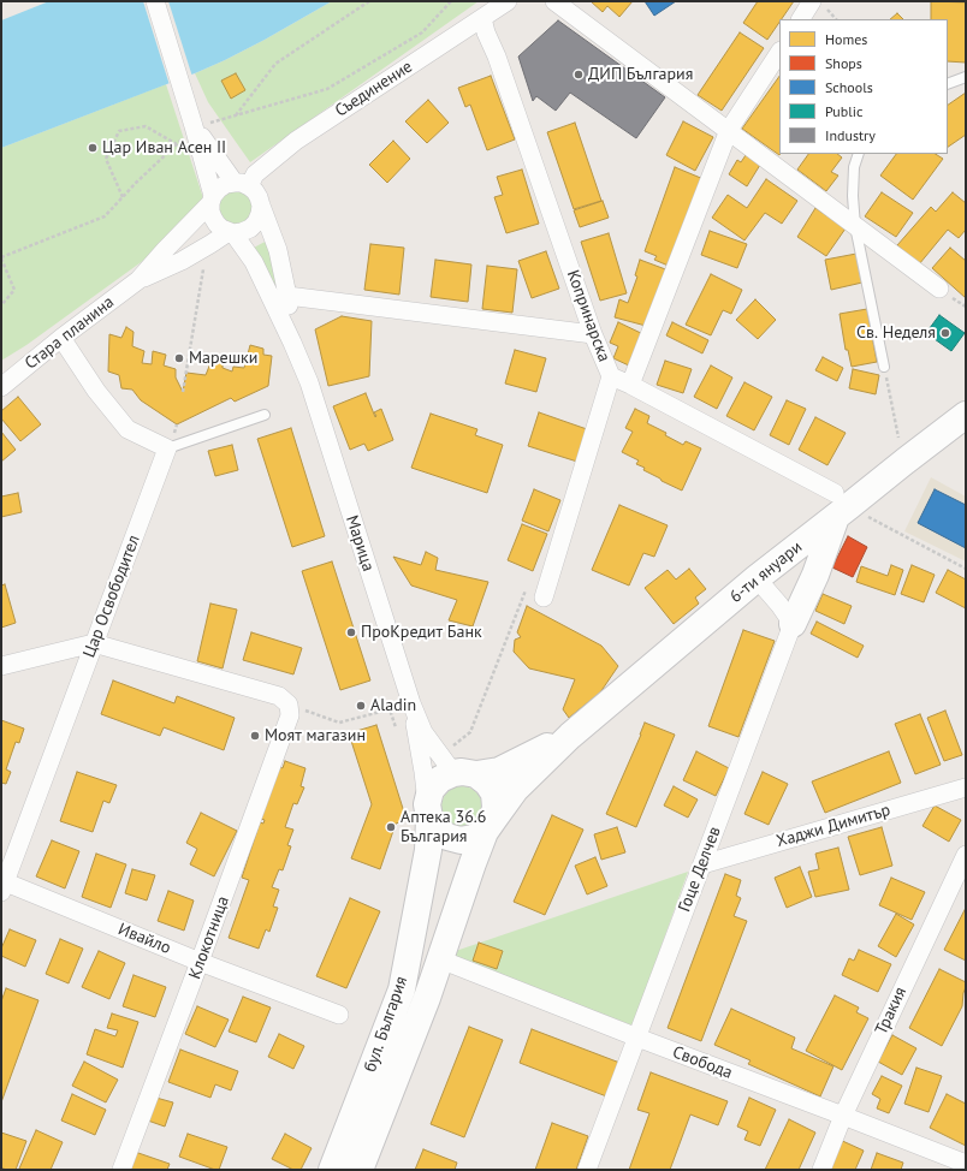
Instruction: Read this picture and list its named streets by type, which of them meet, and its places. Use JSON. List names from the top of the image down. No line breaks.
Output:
{"streets":{"main road":["6-ти януари","бул. България"],"street":["Съединение","Копринарска","Стара планина","Марица","Цар Освободител","Хаджи Димитър","Гоце Делчев","Клокотница","Ивайло","Тракия","Свобода"]},"crossings":[["Съединение","Копринарска"],["Копринарска","6-ти януари"],["Цар Освободител","Ивайло"],["Хаджи Димитър","Гоце Делчев"],["Гоце Делчев","Свобода"],["Клокотница","Ивайло"],["Тракия","Свобода"],["бул. България","Свобода"]],"places":["ДИП България","Цар Иван Асен II","Св. Неделя","Марешки","ПроКредит Банк","Aladin","Моят магазин","Аптека 36.6 България"],"legend":["Homes","Shops","Schools","Public","Industry"]}
